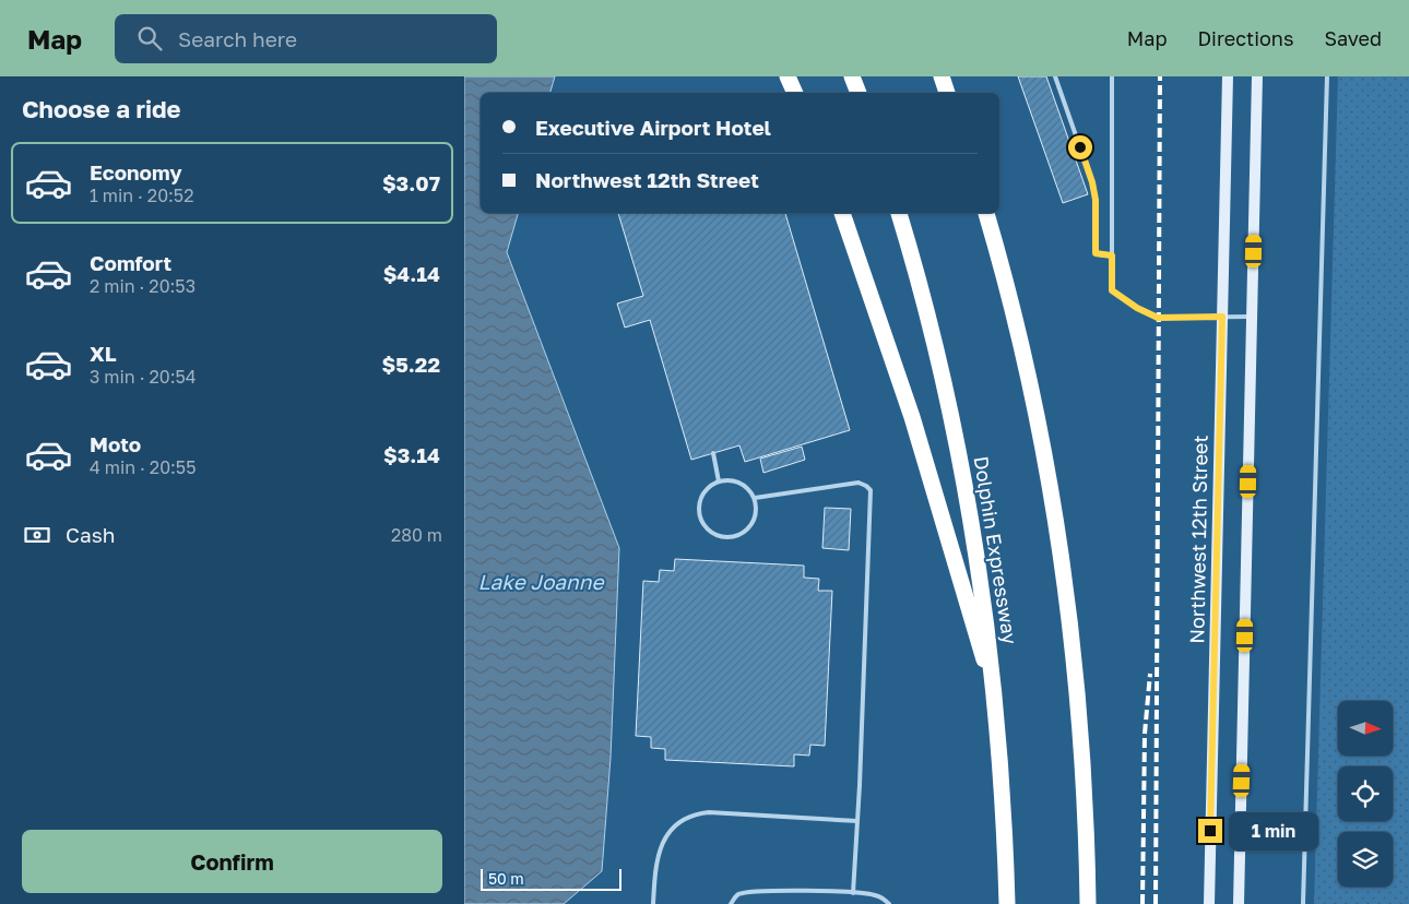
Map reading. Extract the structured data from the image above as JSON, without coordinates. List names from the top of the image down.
{
  "streets": {
    "highway": ["Dolphin Expressway"],
    "main road": ["Northwest 12th Street"]
  },
  "water": ["Lake Joanne"],
  "scale_bar": "50 m",
  "north": "right",
  "page": {
    "header": "Map",
    "search": "Search here",
    "nav": ["Map", "Directions", "Saved"],
    "heading": "Choose a ride",
    "banner": ["Executive Airport Hotel", "Northwest 12th Street"],
    "list": [
      {
        "name": "Economy",
        "note": "1 min · 20:52",
        "value": "$3.07"
      },
      {
        "name": "Comfort",
        "note": "2 min · 20:53",
        "value": "$4.14"
      },
      {
        "name": "XL",
        "note": "3 min · 20:54",
        "value": "$5.22"
      },
      {
        "name": "Moto",
        "note": "4 min · 20:55",
        "value": "$3.14"
      }
    ],
    "pay": ["Cash", "280 m"],
    "bubble": "1 min",
    "buttons": "Confirm",
    "scale": "50 m"
  }
}
